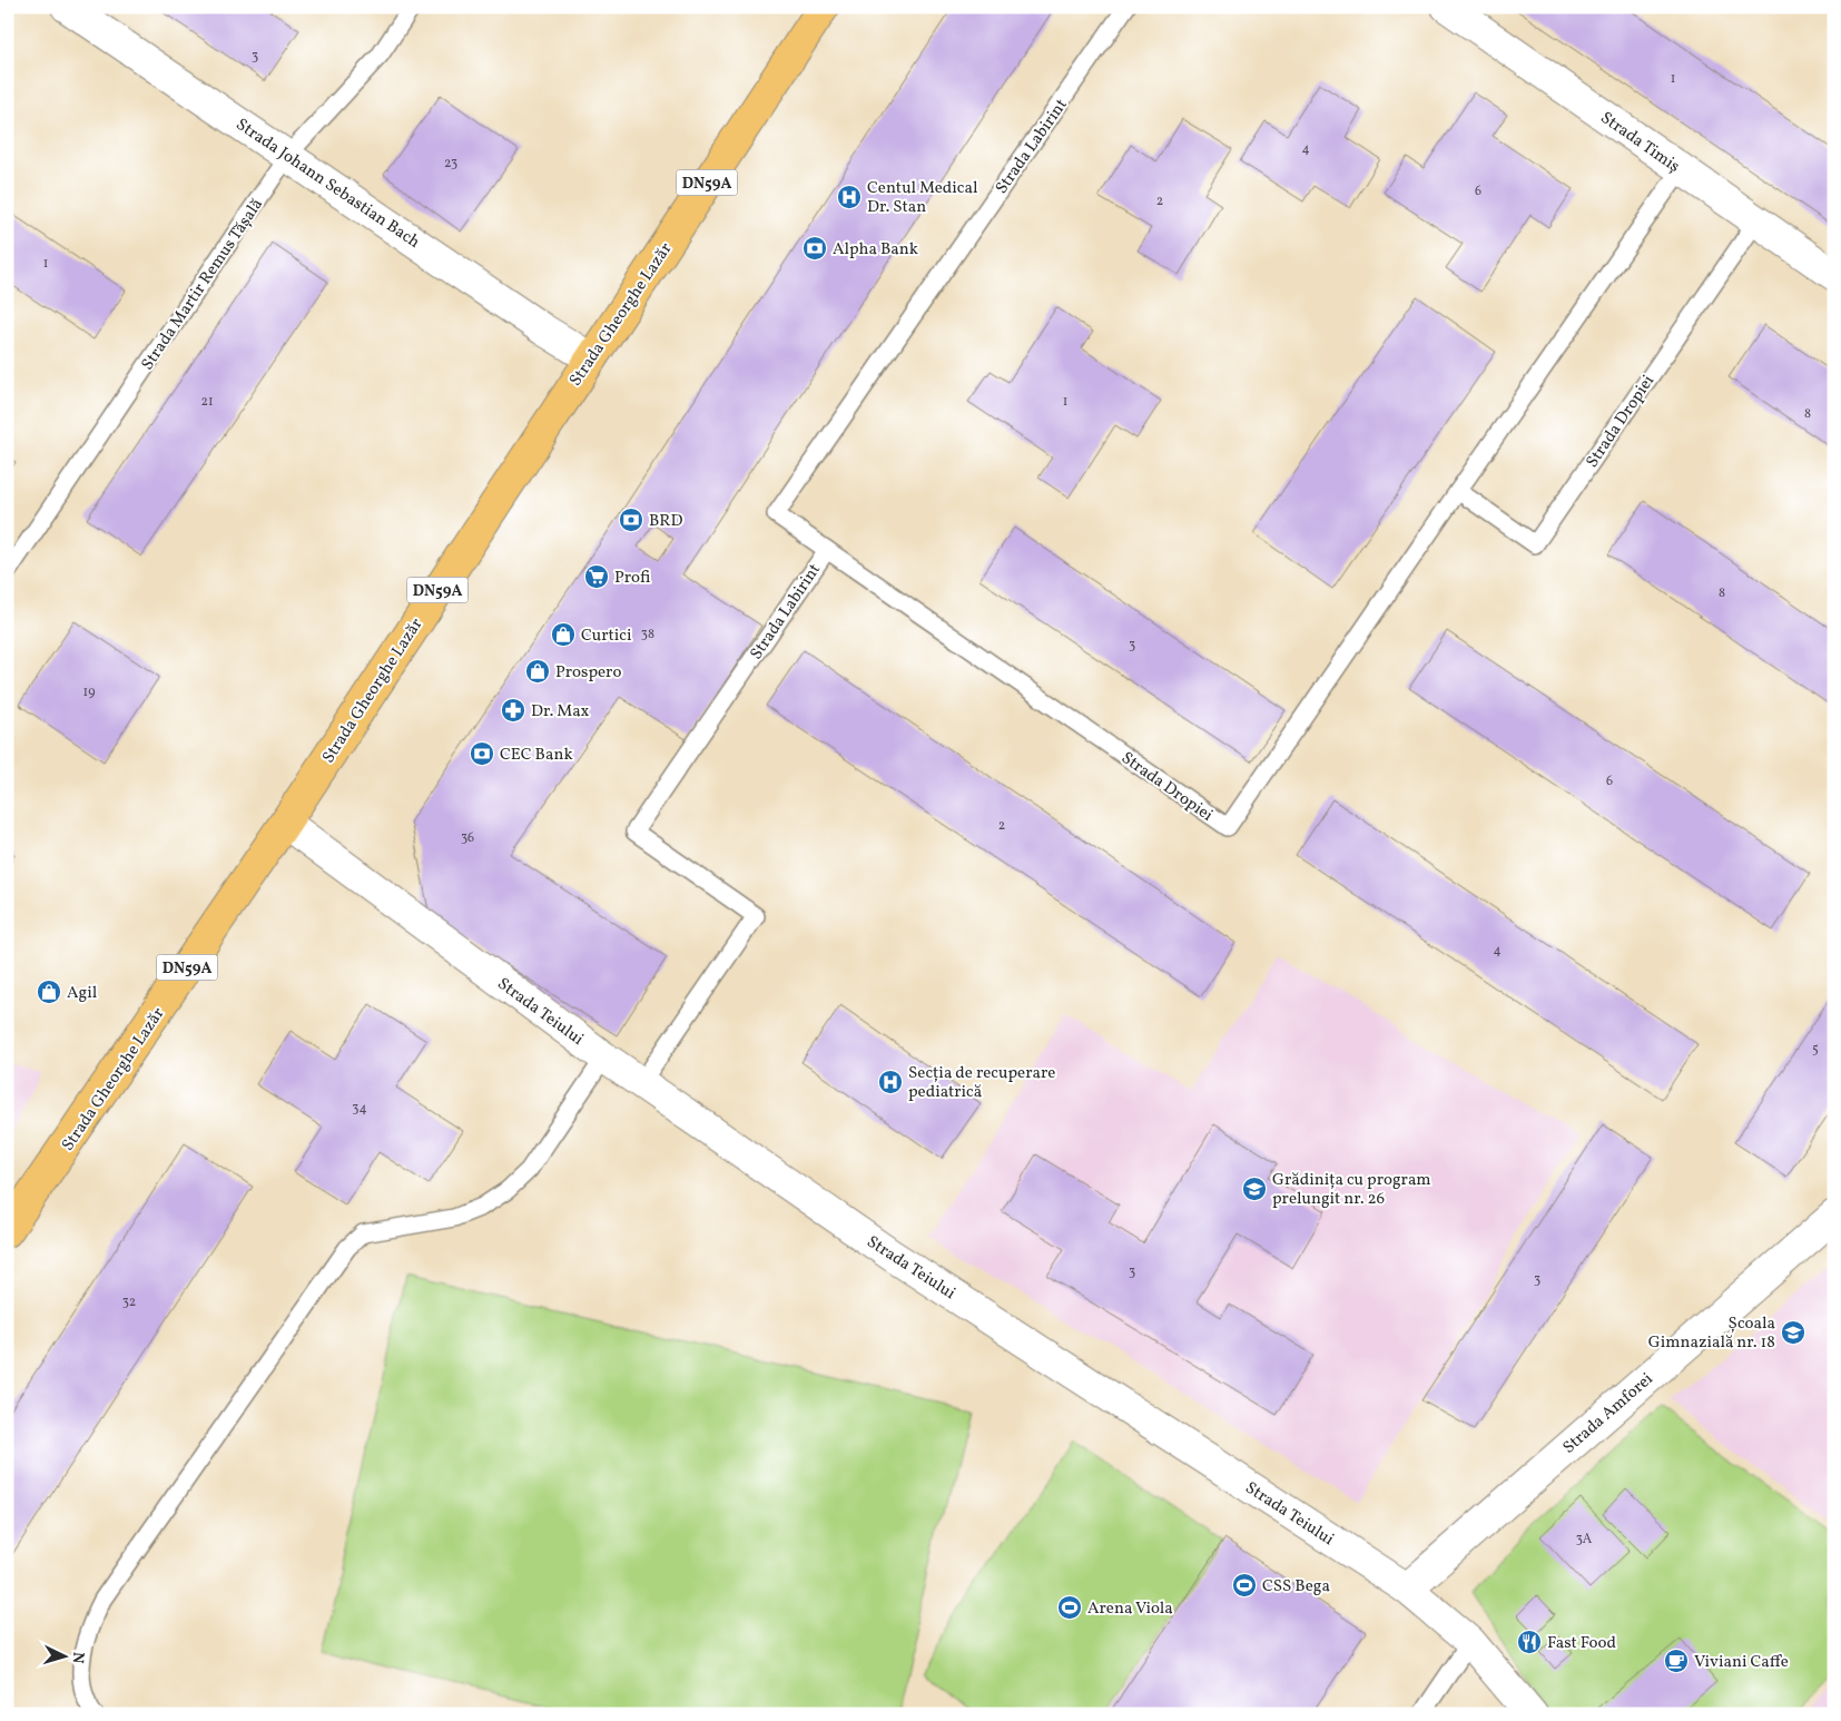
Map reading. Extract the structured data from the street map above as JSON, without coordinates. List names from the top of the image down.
{
  "streets": {
    "main road": ["DN59A", "Strada Gheorghe Lazăr"],
    "street": [
      "Strada Timiș",
      "Strada Johann Sebastian Bach",
      "Strada Teiului",
      "Strada Amforei"
    ],
    "lane": ["Strada Labirint", "Strada Martir Remus Tășală", "Strada Dropiei"]
  },
  "crossings": [
    ["Strada Timiș", "Strada Dropiei"],
    ["Strada Labirint", "Strada Dropiei"],
    ["Strada Labirint", "Strada Teiului"],
    ["Strada Johann Sebastian Bach", "Strada Martir Remus Tășală"],
    ["Strada Johann Sebastian Bach", "Strada Gheorghe Lazăr"],
    ["Strada Gheorghe Lazăr", "Strada Teiului"],
    ["Strada Teiului", "Strada Amforei"]
  ],
  "places": {
    "hospital": ["Centul Medical Dr. Stan", "Secția de recuperare pediatrică"],
    "bank": ["Alpha Bank", "BRD", "CEC Bank"],
    "supermarket": ["Profi"],
    "shop": ["Curtici", "Prospero", "Agil"],
    "pharmacy": ["Dr. Max"],
    "school or university": ["Grădinița cu program prelungit nr. 26", "Școala Gimnazială nr. 18"],
    "sports": ["CSS Bega", "Arena Viola"],
    "restaurant": ["Fast Food"],
    "cafe": ["Viviani Caffe"]
  },
  "house_numbers": [
    "3",
    "1",
    "4",
    "23",
    "6",
    "2",
    "1",
    "21",
    "1",
    "8",
    "8",
    "38",
    "3",
    "19",
    "6",
    "2",
    "36",
    "4",
    "5",
    "34",
    "3",
    "3",
    "32",
    "3A"
  ],
  "north": "right"
}
